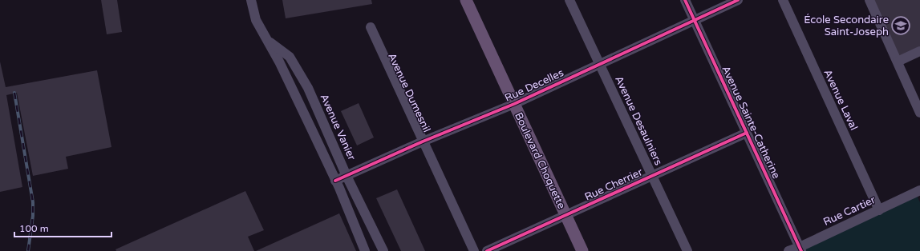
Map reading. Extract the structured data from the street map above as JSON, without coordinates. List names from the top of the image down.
{
  "streets": {
    "main road": ["Boulevard Choquette"],
    "street": [
      "Rue Decelles",
      "Avenue Dumesnil",
      "Avenue Laval",
      "Avenue Desaulniers",
      "Avenue Sainte-Catherine",
      "Avenue Vanier",
      "Rue Cherrier",
      "Rue Cartier"
    ]
  },
  "crossings": [
    ["Rue Decelles", "Avenue Dumesnil"],
    ["Rue Decelles", "Avenue Desaulniers"],
    ["Rue Decelles", "Avenue Sainte-Catherine"],
    ["Rue Decelles", "Avenue Vanier"],
    ["Rue Decelles", "Boulevard Choquette"],
    ["Avenue Laval", "Rue Cartier"],
    ["Avenue Desaulniers", "Rue Cherrier"],
    ["Avenue Sainte-Catherine", "Rue Cherrier"],
    ["Avenue Sainte-Catherine", "Rue Cartier"],
    ["Boulevard Choquette", "Rue Cherrier"]
  ],
  "places": {
    "school or university": ["École Secondaire Saint-Joseph"]
  },
  "scale_bar": "100 m"
}
